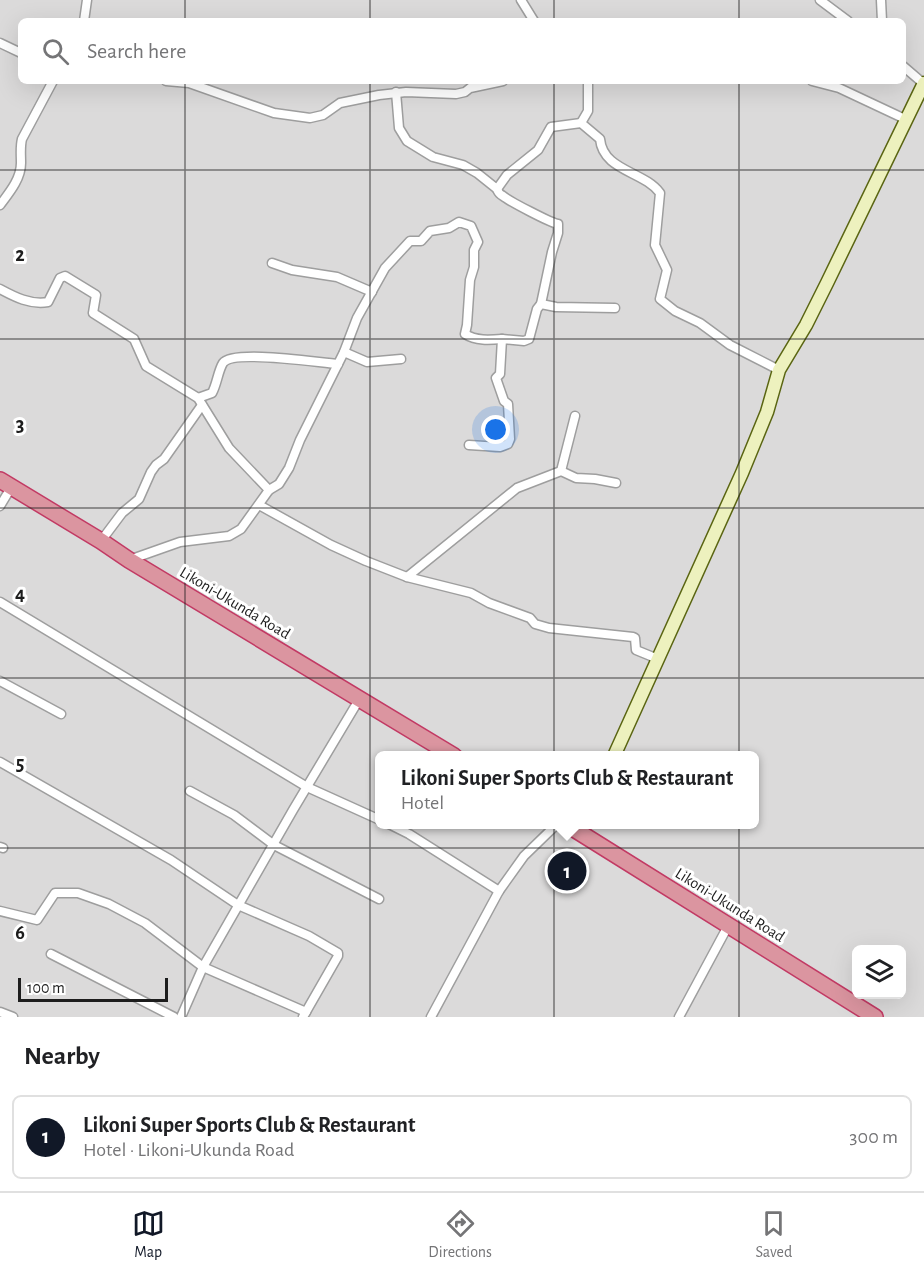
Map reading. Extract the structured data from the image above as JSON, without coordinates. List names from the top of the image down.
{
  "streets": {
    "highway": ["Likoni-Ukunda Road"]
  },
  "scale_bar": "100 m",
  "page": {
    "search": "Search here",
    "popup": ["Likoni Super Sports Club & Restaurant", "Hotel"],
    "pins": "1",
    "scale": "100 m",
    "heading": "Nearby",
    "list": [
      {
        "mark": "1",
        "name": "Likoni Super Sports Club & Restaurant",
        "note": "Hotel · Likoni-Ukunda Road",
        "value": "300 m"
      }
    ],
    "nav": ["Map", "Directions", "Saved"]
  },
  "grid": {
    "rows": [
      "2",
      "3",
      "4",
      "5",
      "6"
    ]
  }
}
